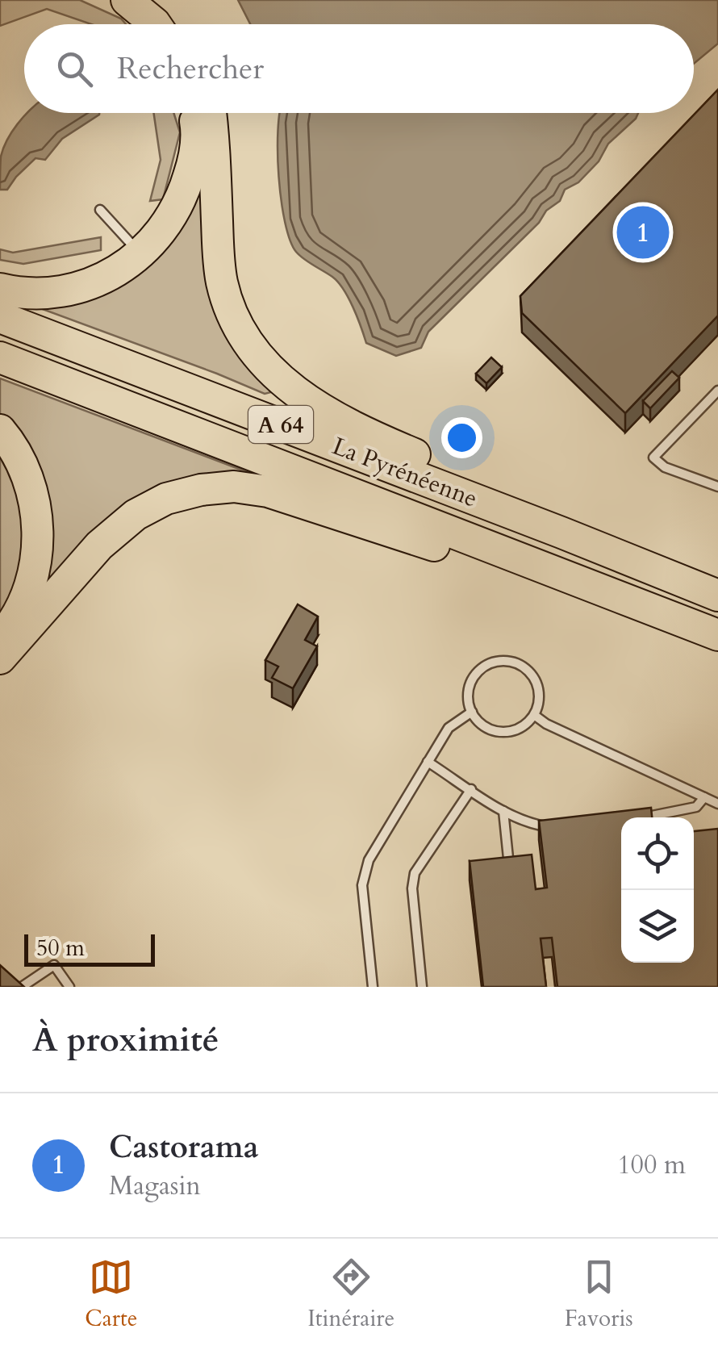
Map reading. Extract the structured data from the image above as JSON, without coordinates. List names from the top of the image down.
{
  "streets": {
    "highway": ["A 64", "La Pyrénéenne"]
  },
  "scale_bar": "50 m",
  "page": {
    "search": "Rechercher",
    "pins": "1",
    "scale": "50 m",
    "heading": "À proximité",
    "list": [
      {
        "mark": "1",
        "name": "Castorama",
        "note": "Magasin",
        "value": "100 m"
      }
    ],
    "nav": ["Carte", "Itinéraire", "Favoris"]
  }
}
